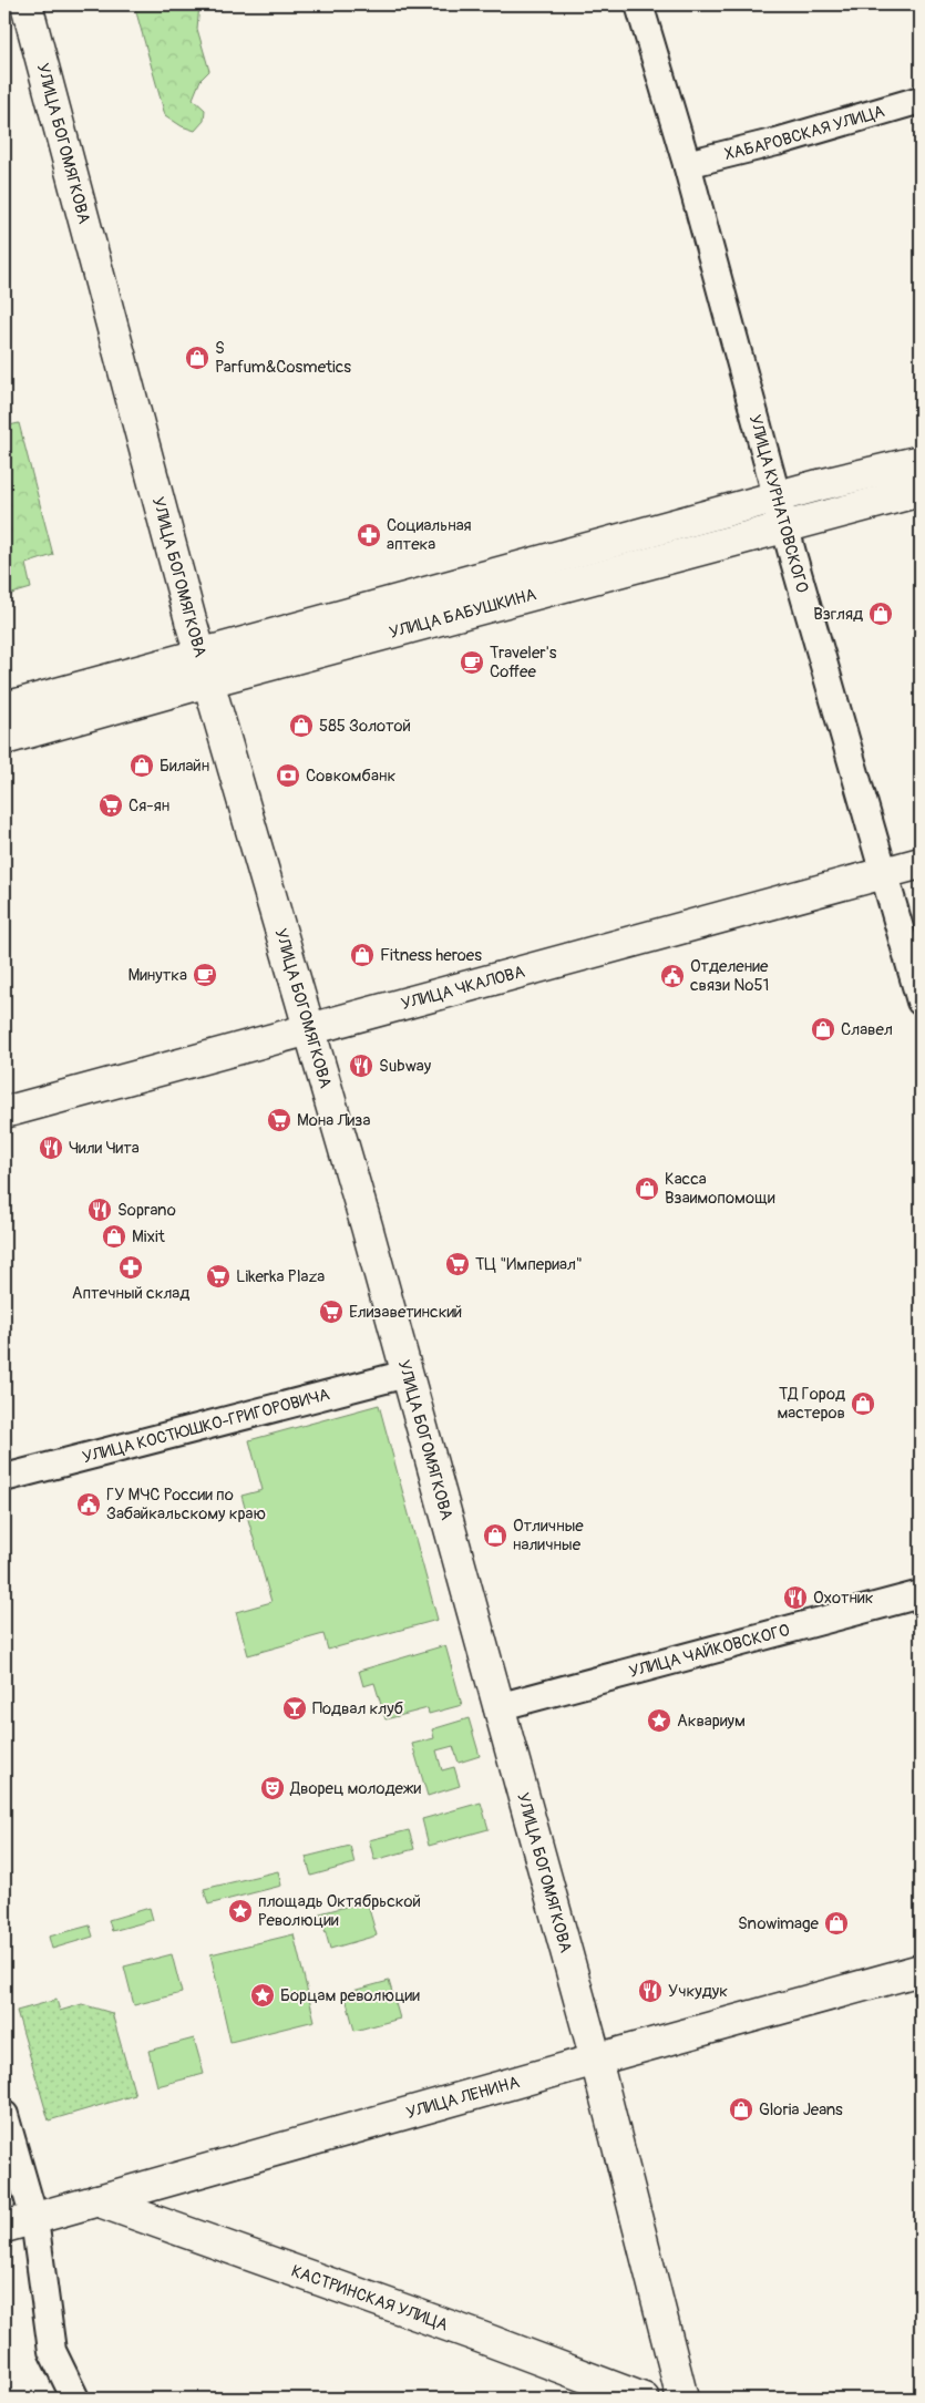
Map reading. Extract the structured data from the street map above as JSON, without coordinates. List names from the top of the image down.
{
  "streets": {
    "main road": [
      "УЛИЦА БОГОМЯГКОВА",
      "УЛИЦА БАБУШКИНА",
      "УЛИЦА ЧКАЛОВА",
      "УЛИЦА ЛЕНИНА",
      "КАСТРИНСКАЯ УЛИЦА"
    ],
    "street": [
      "ХАБАРОВСКАЯ УЛИЦА",
      "УЛИЦА КУРНАТОВСКОГО",
      "УЛИЦА КОСТЮШКО-ГРИГОРОВИЧА",
      "УЛИЦА ЧАЙКОВСКОГО"
    ]
  },
  "crossings": [
    ["ХАБАРОВСКАЯ УЛИЦА", "УЛИЦА КУРНАТОВСКОГО"],
    ["УЛИЦА БОГОМЯГКОВА", "УЛИЦА БАБУШКИНА"],
    ["УЛИЦА БОГОМЯГКОВА", "УЛИЦА ЧКАЛОВА"],
    ["УЛИЦА БОГОМЯГКОВА", "УЛИЦА КОСТЮШКО-ГРИГОРОВИЧА"],
    ["УЛИЦА БОГОМЯГКОВА", "УЛИЦА ЧАЙКОВСКОГО"],
    ["УЛИЦА БОГОМЯГКОВА", "УЛИЦА ЛЕНИНА"],
    ["УЛИЦА КУРНАТОВСКОГО", "УЛИЦА БАБУШКИНА"],
    ["УЛИЦА КУРНАТОВСКОГО", "УЛИЦА ЧКАЛОВА"],
    ["УЛИЦА ЛЕНИНА", "КАСТРИНСКАЯ УЛИЦА"]
  ],
  "places": {
    "shop": [
      "S Parfum&Cosmetics",
      "Взгляд",
      "585 Золотой",
      "Билайн",
      "Fitness heroes",
      "Славел",
      "Касса Взаимопомощи",
      "Mixit",
      "ТД Город мастеров",
      "Отличные наличные",
      "Snowimage",
      "Gloria Jeans"
    ],
    "pharmacy": ["Социальная аптека", "Аптечный склад"],
    "cafe": ["Traveler's Coffee", "Минутка"],
    "bank": ["Совкомбанк"],
    "supermarket": [
      "Ся-ян",
      "Мона Лиза",
      "ТЦ \"Империал\"",
      "Likerka Plaza",
      "Елизаветинский"
    ],
    "public building": ["Отделение связи №51", "ГУ МЧС России по Забайкальскому краю"],
    "restaurant": [
      "Subway",
      "Чили Чита",
      "Soprano",
      "Охотник",
      "Учкудук"
    ],
    "bar": ["Подвал клуб"],
    "place": ["Аквариум", "площадь Октябрьской Революции", "Борцам революции"],
    "theatre": ["Дворец молодежи"]
  }
}
